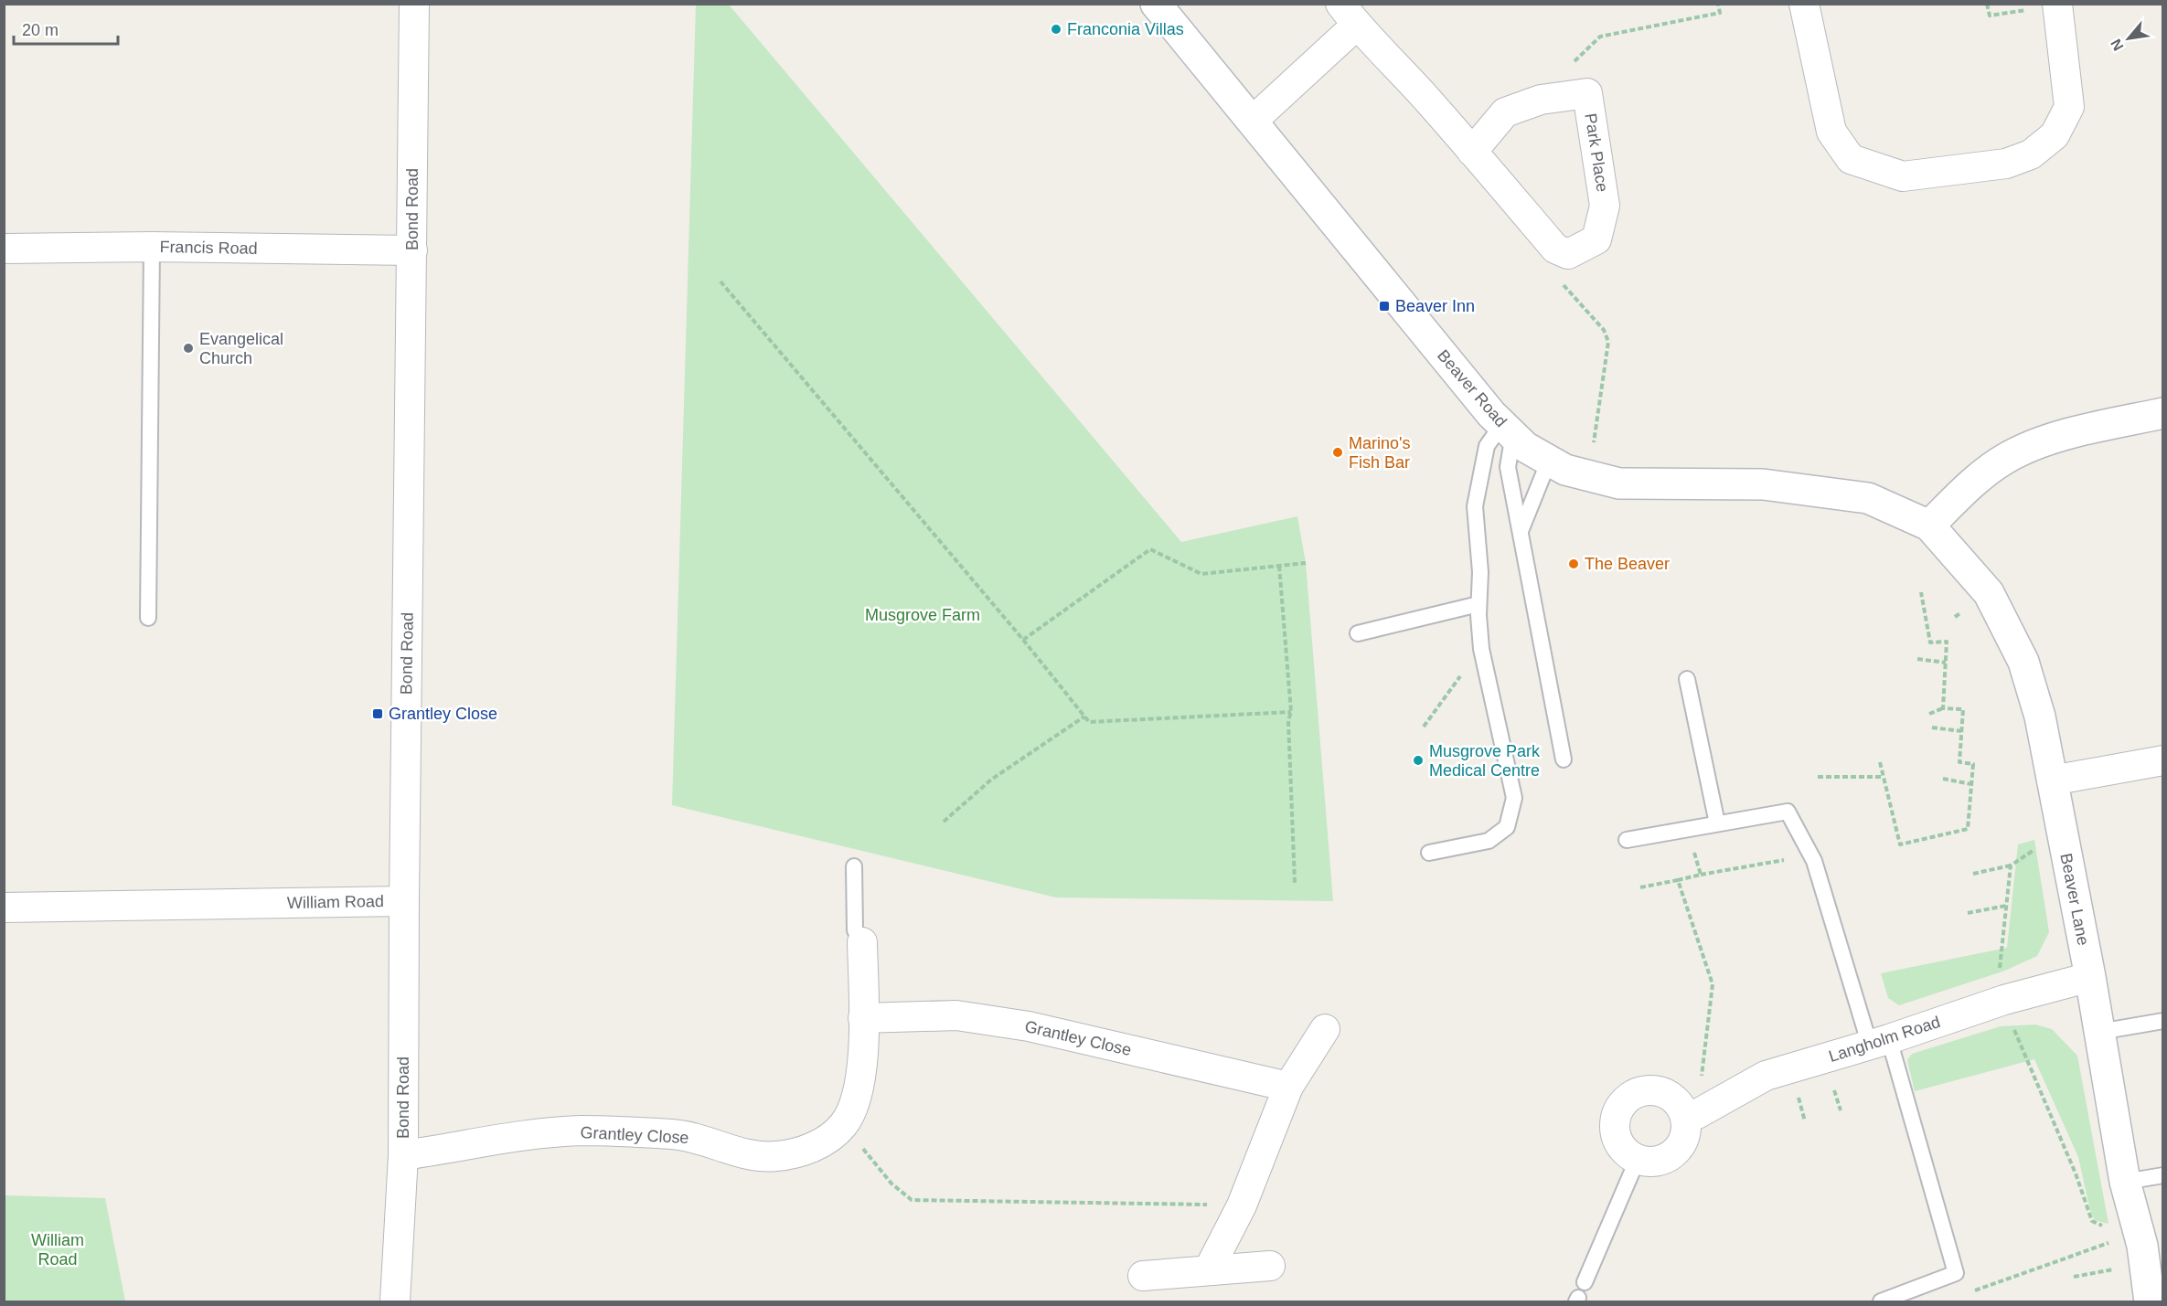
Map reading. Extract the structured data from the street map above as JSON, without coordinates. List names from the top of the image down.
{
  "streets": {
    "main road": ["Beaver Road", "Beaver Lane"],
    "street": [
      "Park Place",
      "Bond Road",
      "Francis Road",
      "William Road",
      "Grantley Close",
      "Langholm Road"
    ]
  },
  "crossings": [
    ["Bond Road", "Francis Road"],
    ["Bond Road", "William Road"],
    ["Bond Road", "Grantley Close"],
    ["Beaver Road", "Beaver Lane"],
    ["Beaver Lane", "Langholm Road"]
  ],
  "parks": ["Musgrove Farm", "William Road"],
  "places": {
    "other": [
      "Franconia Villas",
      "Evangelical Church",
      "Marino's Fish Bar",
      "The Beaver",
      "Musgrove Park Medical Centre"
    ],
    "transit": ["Beaver Inn", "Grantley Close"]
  },
  "scale_bar": "20 m",
  "north": "bottom left"
}
